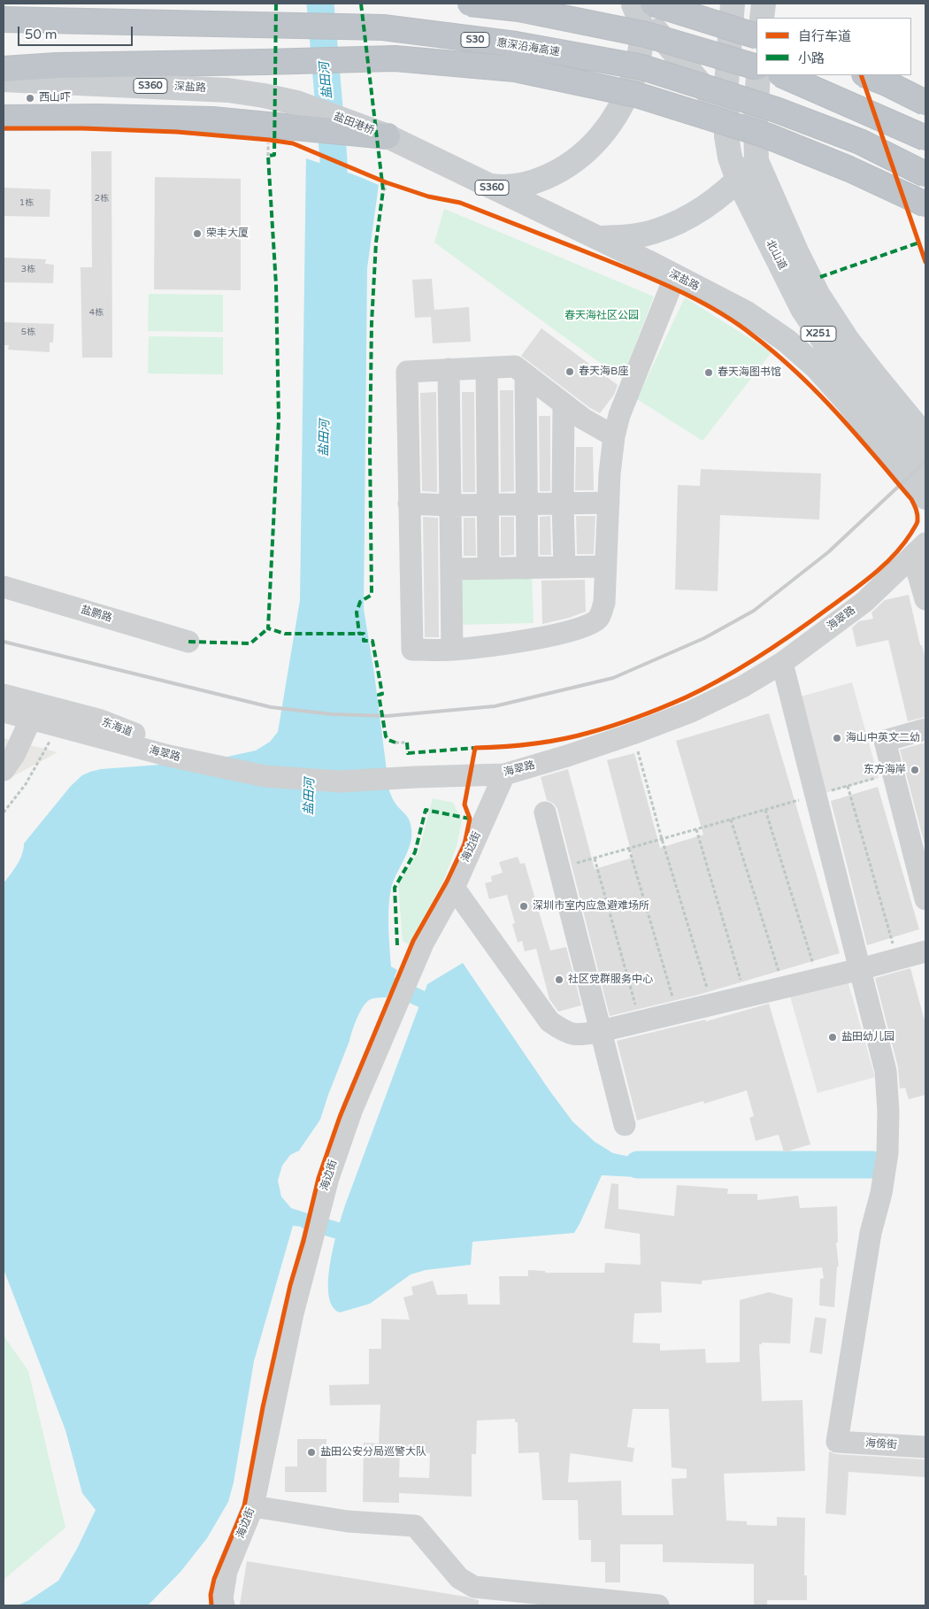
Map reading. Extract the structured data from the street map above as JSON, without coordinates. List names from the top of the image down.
{
  "streets": {
    "highway": ["S30", "惠深沿海高速"],
    "main road": [
      "S360",
      "深盐路",
      "盐田港桥",
      "北山道",
      "X251"
    ],
    "street": [
      "盐鹏路",
      "海翠路",
      "海边街",
      "海傍街"
    ]
  },
  "crossings": [
    ["深盐路", "盐田港桥"],
    ["海翠路", "海边街"]
  ],
  "water": ["盐田河"],
  "parks": ["春天海社区公园"],
  "places": [
    "西山吓",
    "荣丰大厦",
    "春天海B座",
    "春天海图书馆",
    "海山中英文二幼",
    "东方海岸",
    "深圳市室内应急避难场所",
    "社区党群服务中心",
    "盐田幼儿园",
    "盐田公安分局巡警大队"
  ],
  "house_numbers": [
    "2栋",
    "1栋",
    "3栋",
    "4栋",
    "5栋"
  ],
  "legend": ["自行车道", "小路"],
  "scale_bar": "50 m"
}
